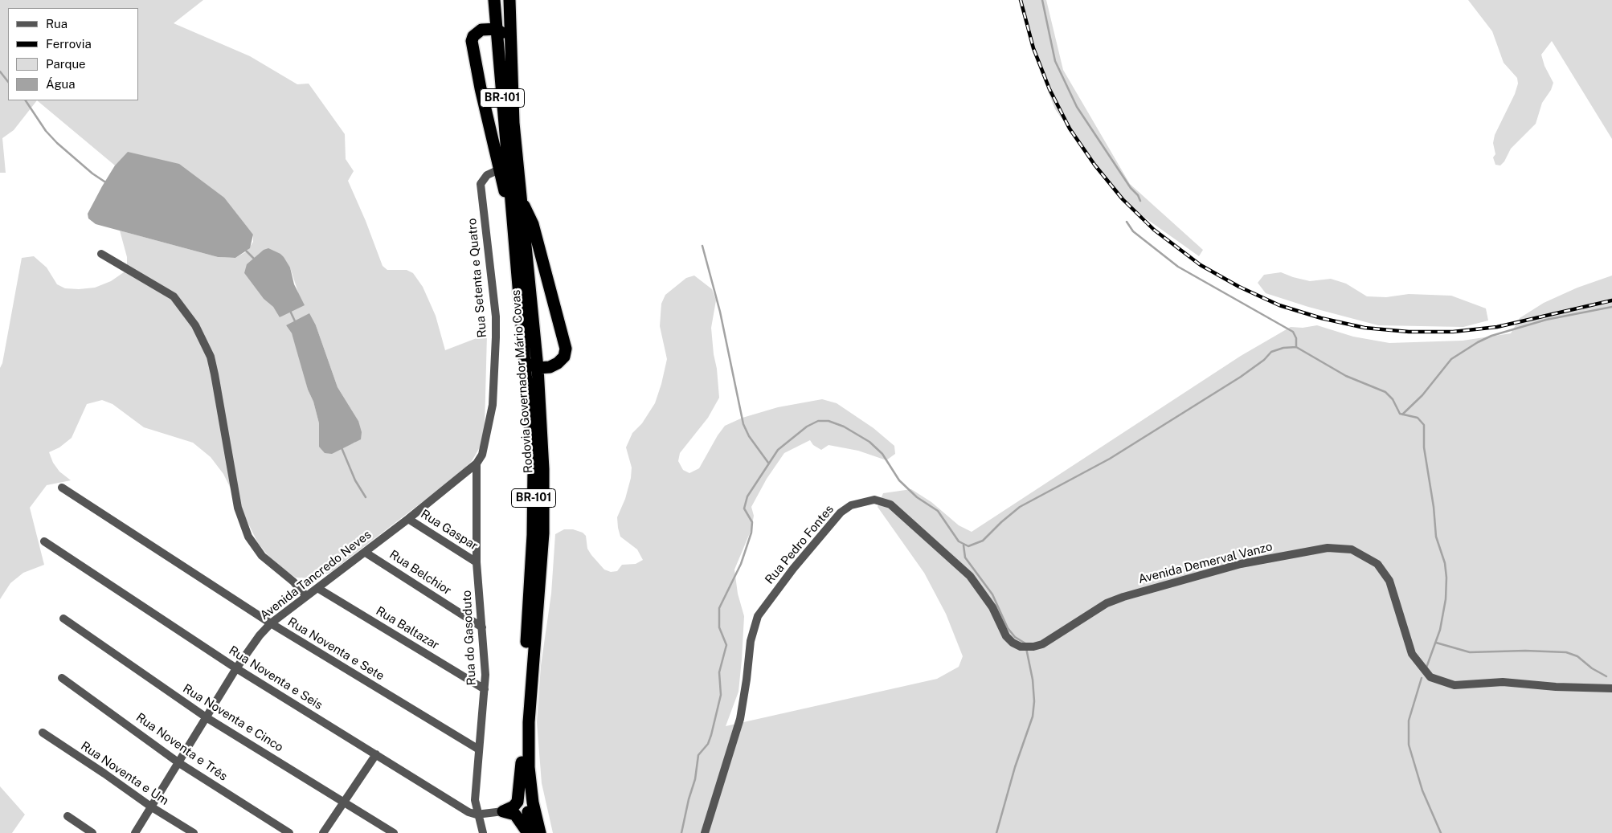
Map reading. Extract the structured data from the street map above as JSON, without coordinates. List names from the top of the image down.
{
  "streets": {
    "highway": ["BR-101", "Rodovia Governador Mário Covas"],
    "street": [
      "Rua Setenta e Quatro",
      "Rua Gaspar",
      "Rua Pedro Fontes",
      "Avenida Demerval Vanzo",
      "Rua Belchior",
      "Avenida Tancredo Neves",
      "Rua Baltazar",
      "Rua do Gasoduto",
      "Rua Noventa e Sete",
      "Rua Noventa e Seis",
      "Rua Noventa e Cinco",
      "Rua Noventa e Três",
      "Rua Noventa e Um"
    ]
  },
  "crossings": [
    ["Rua Setenta e Quatro", "Avenida Tancredo Neves"],
    ["Rua Setenta e Quatro", "Rua do Gasoduto"],
    ["Rua Gaspar", "Avenida Tancredo Neves"],
    ["Rua Gaspar", "Rua do Gasoduto"],
    ["Rua Pedro Fontes", "Avenida Demerval Vanzo"],
    ["Rua Belchior", "Avenida Tancredo Neves"],
    ["Rua Belchior", "Rua do Gasoduto"],
    ["Avenida Tancredo Neves", "Rua Baltazar"],
    ["Avenida Tancredo Neves", "Rua do Gasoduto"],
    ["Avenida Tancredo Neves", "Rua Noventa e Sete"],
    ["Avenida Tancredo Neves", "Rua Noventa e Seis"],
    ["Avenida Tancredo Neves", "Rua Noventa e Cinco"],
    ["Avenida Tancredo Neves", "Rua Noventa e Três"],
    ["Avenida Tancredo Neves", "Rua Noventa e Um"],
    ["Rua Baltazar", "Rua do Gasoduto"],
    ["Rua do Gasoduto", "Rua Noventa e Sete"],
    ["Rua do Gasoduto", "Rua Noventa e Seis"]
  ],
  "legend": [
    "Rua",
    "Ferrovia",
    "Parque",
    "Água"
  ]
}
